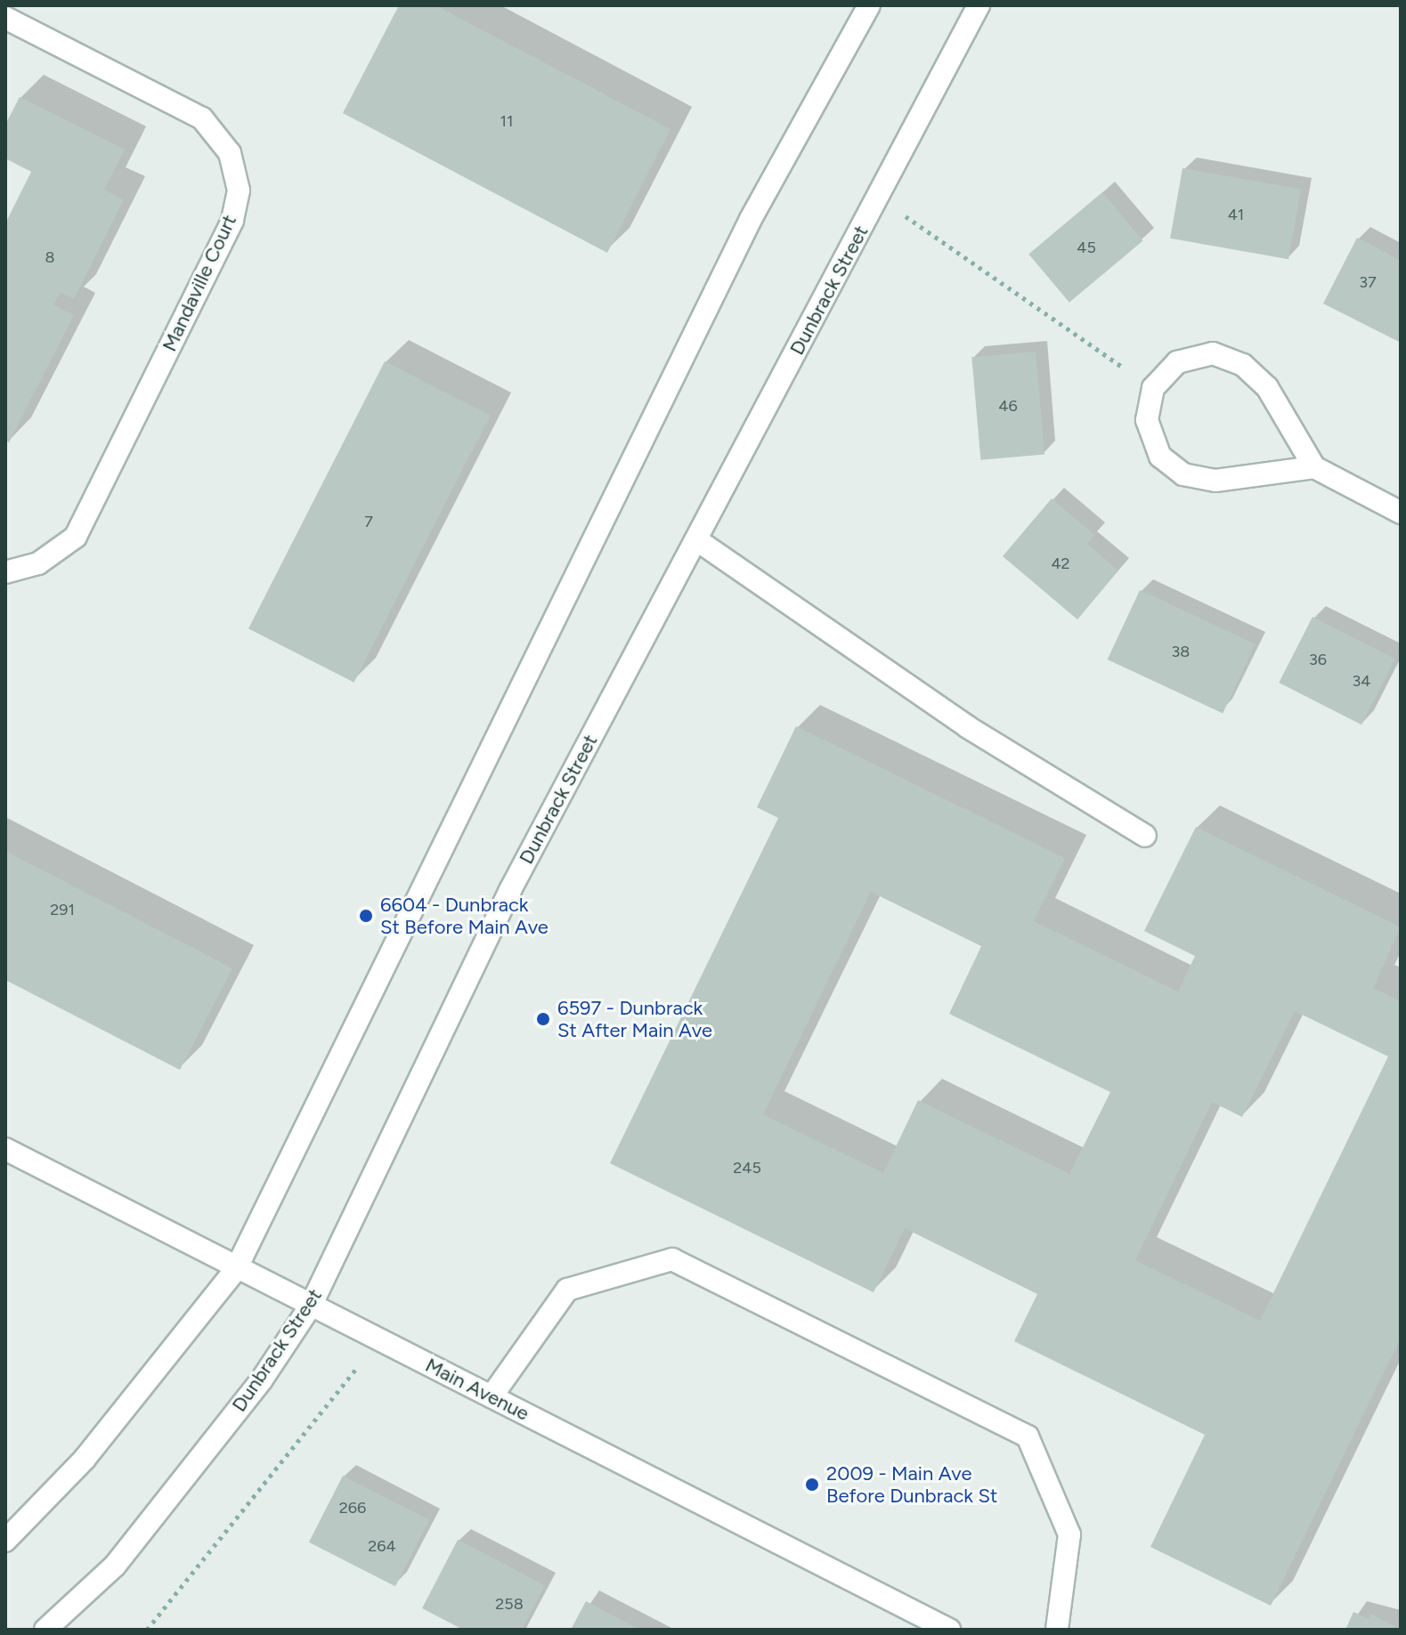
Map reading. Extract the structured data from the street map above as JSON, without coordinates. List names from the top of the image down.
{
  "streets": {
    "main road": ["Mandaville Court", "Dunbrack Street", "Main Avenue"]
  },
  "crossings": [
    ["Dunbrack Street", "Main Avenue"]
  ],
  "places": ["6604 - Dunbrack St Before Main Ave", "6597 - Dunbrack St After Main Ave", "2009 - Main Ave Before Dunbrack St"],
  "house_numbers": [
    "11",
    "41",
    "45",
    "8",
    "37",
    "46",
    "7",
    "42",
    "38",
    "36",
    "34",
    "291",
    "245",
    "266",
    "264",
    "258"
  ]
}
